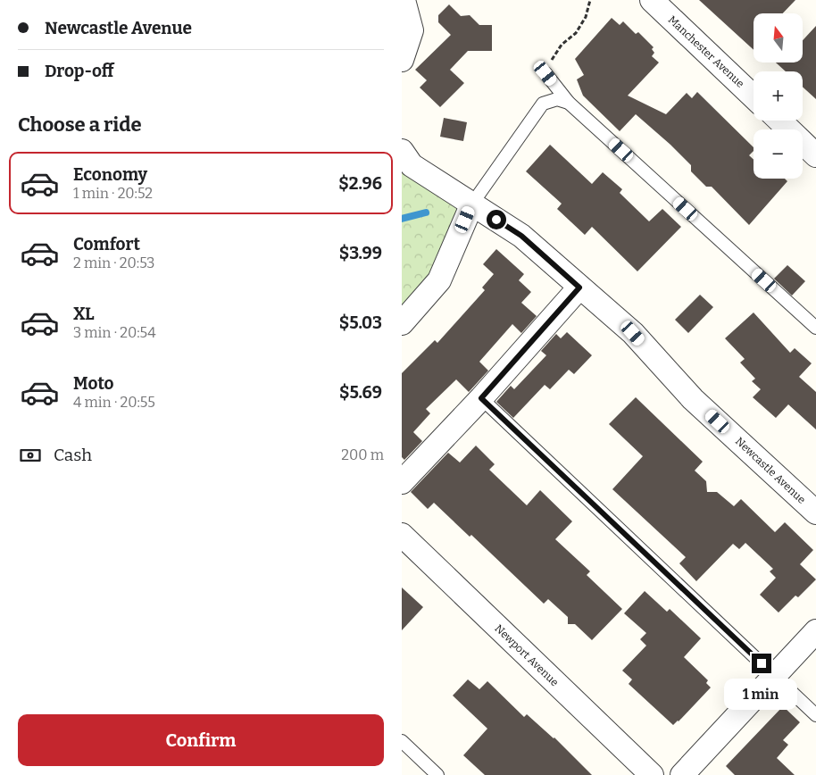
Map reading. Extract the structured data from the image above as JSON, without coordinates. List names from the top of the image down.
{
  "streets": {
    "street": ["Manchester Avenue", "Newcastle Avenue", "Newport Avenue"]
  },
  "north": "top",
  "page": {
    "banner": ["Newcastle Avenue", "Drop-off"],
    "map_buttons": ["+", "−"],
    "heading": "Choose a ride",
    "list": [
      {
        "name": "Economy",
        "note": "1 min · 20:52",
        "value": "$2.96"
      },
      {
        "name": "Comfort",
        "note": "2 min · 20:53",
        "value": "$3.99"
      },
      {
        "name": "XL",
        "note": "3 min · 20:54",
        "value": "$5.03"
      },
      {
        "name": "Moto",
        "note": "4 min · 20:55",
        "value": "$5.69"
      }
    ],
    "pay": ["Cash", "200 m"],
    "bubble": "1 min",
    "buttons": "Confirm"
  }
}
